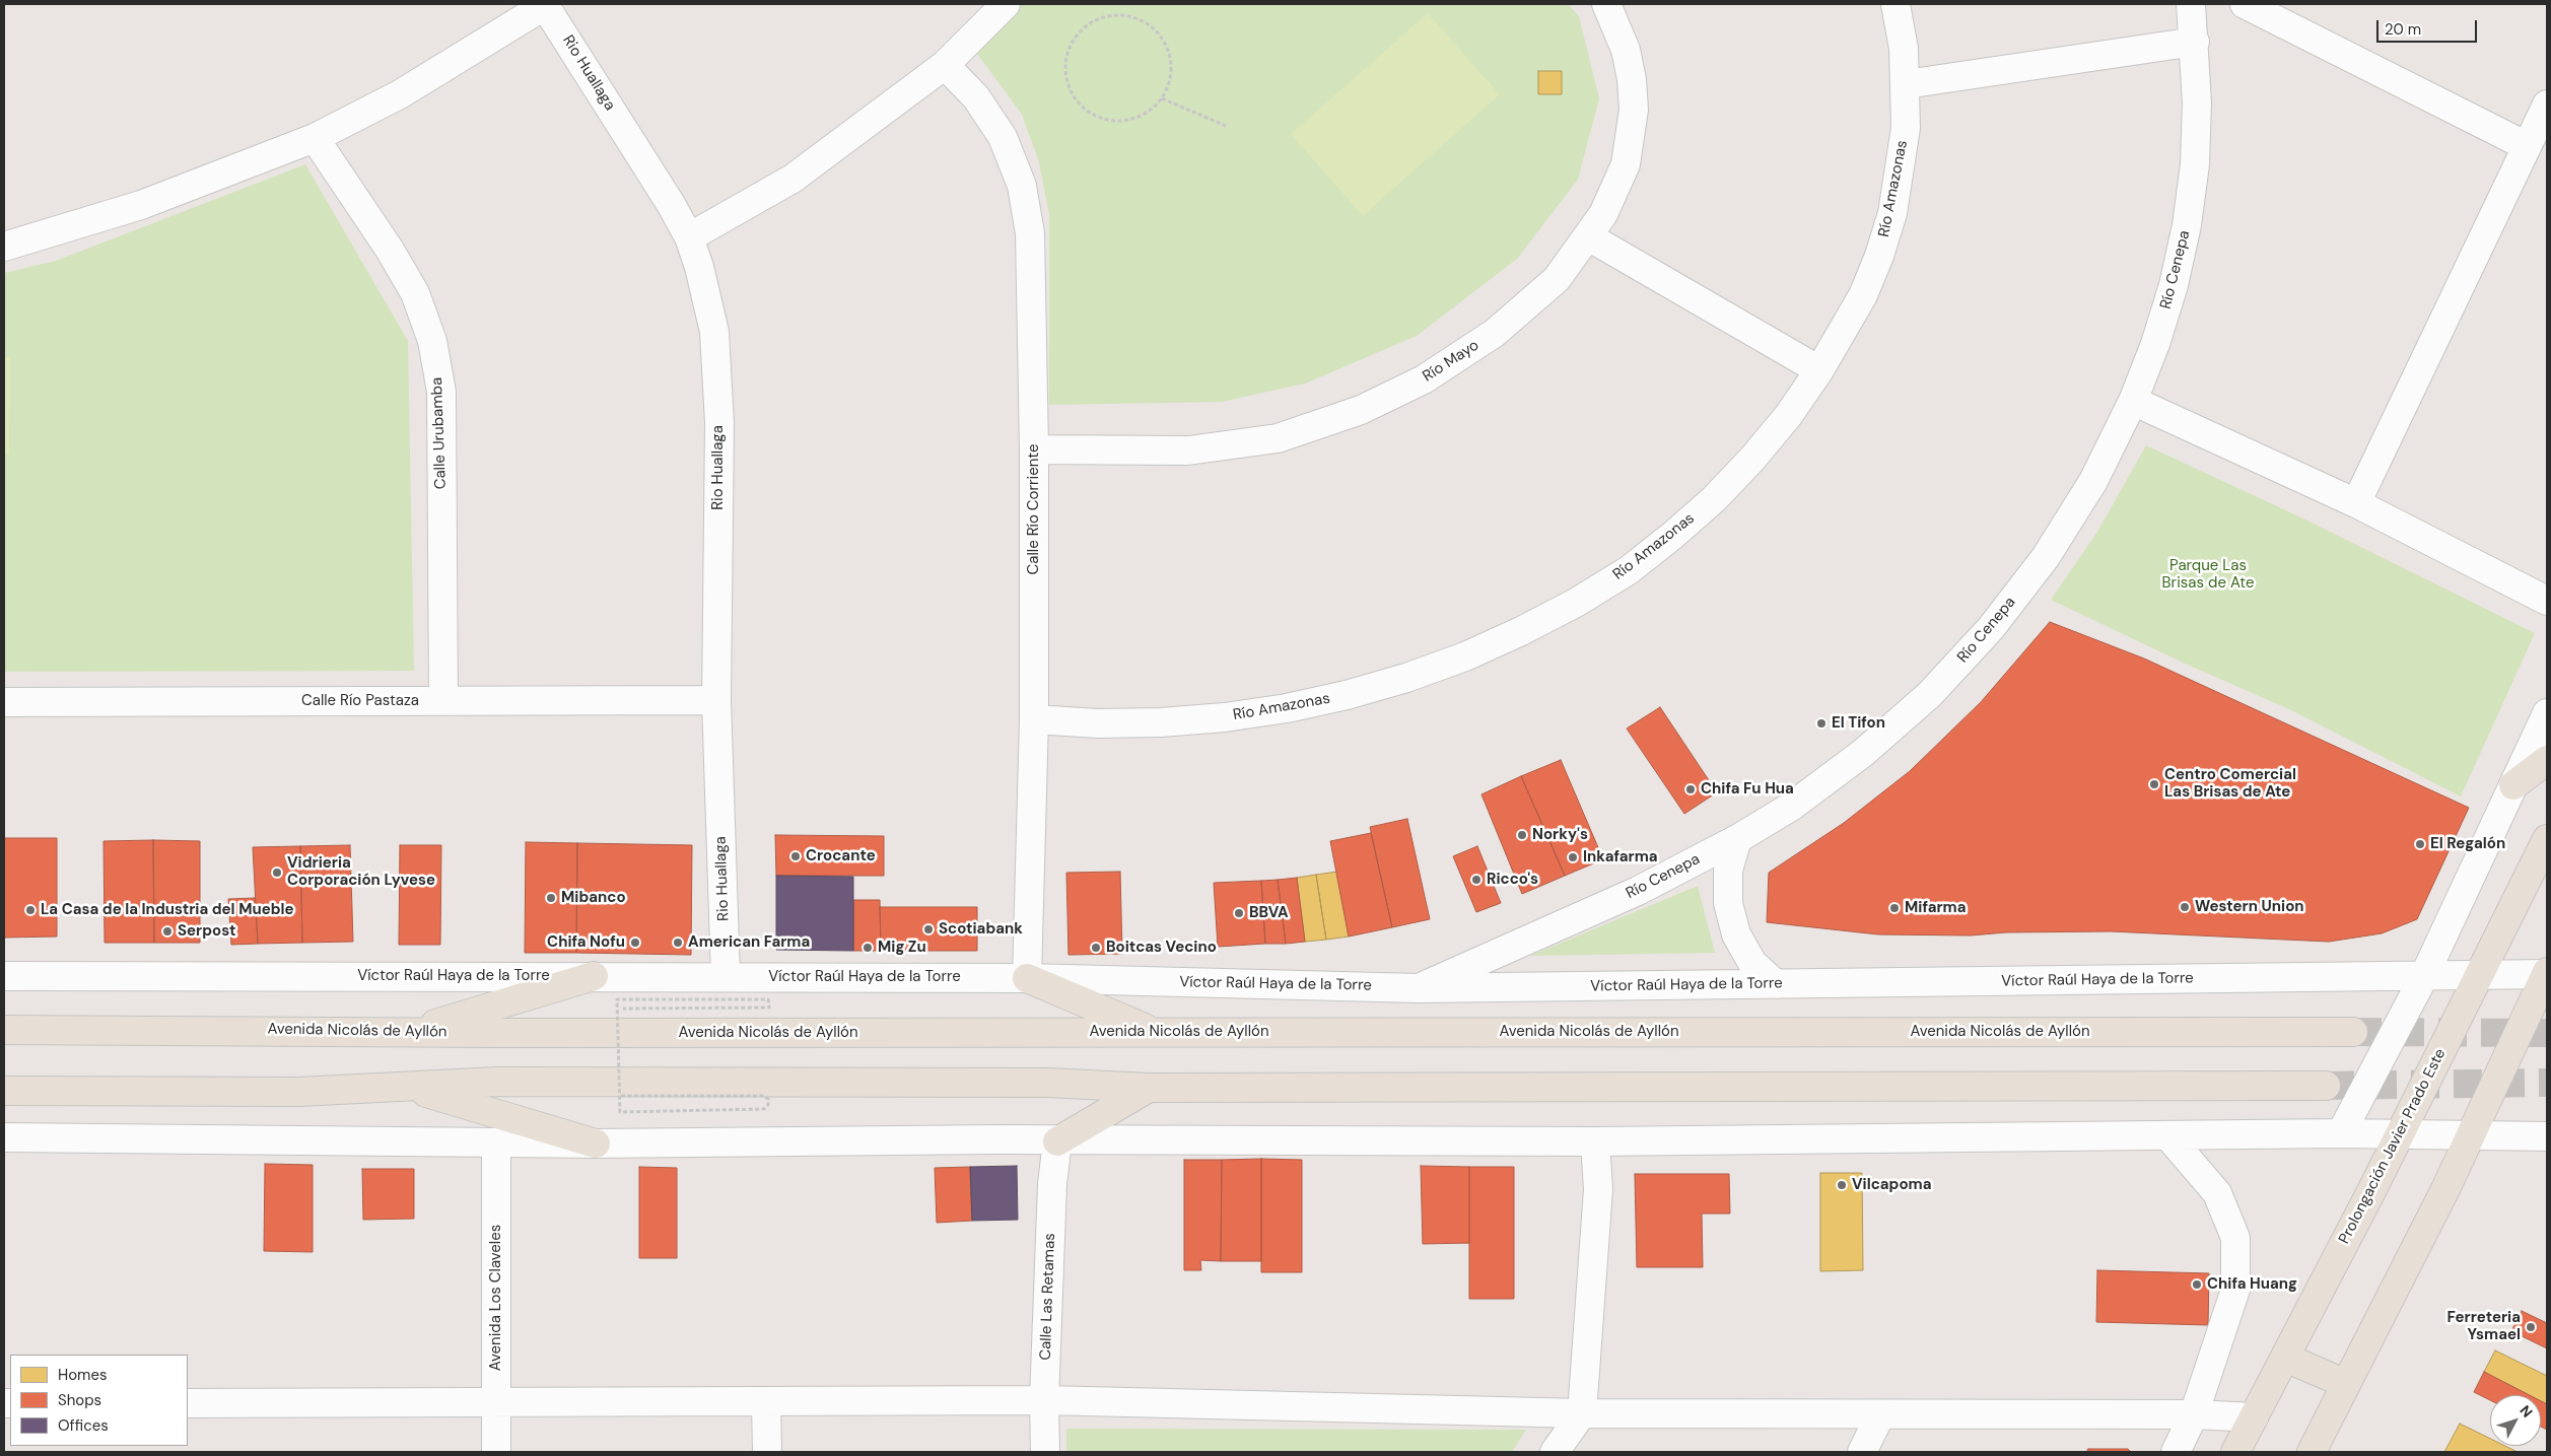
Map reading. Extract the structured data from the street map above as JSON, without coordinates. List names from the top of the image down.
{
  "streets": {
    "main road": ["Avenida Nicolás de Ayllón", "Prolongación Javier Prado Este"],
    "street": [
      "Rio Huallaga",
      "Río Amazonas",
      "Río Cenepa",
      "Río Mayo",
      "Calle Urubamba",
      "Calle Río Corriente",
      "Calle Río Pastaza",
      "Víctor Raúl Haya de la Torre",
      "Calle Las Retamas",
      "Avenida Los Claveles"
    ]
  },
  "crossings": [
    ["Rio Huallaga", "Calle Río Pastaza"],
    ["Rio Huallaga", "Víctor Raúl Haya de la Torre"],
    ["Río Amazonas", "Calle Río Corriente"],
    ["Río Cenepa", "Víctor Raúl Haya de la Torre"],
    ["Río Mayo", "Calle Río Corriente"],
    ["Calle Urubamba", "Calle Río Pastaza"],
    ["Calle Río Corriente", "Víctor Raúl Haya de la Torre"],
    ["Víctor Raúl Haya de la Torre", "Prolongación Javier Prado Este"]
  ],
  "parks": ["Parque Las Brisas de Ate"],
  "places": [
    "El Tifon",
    "Centro Comercial Las Brisas de Ate",
    "Chifa Fu Hua",
    "Norky's",
    "El Regalón",
    "Crocante",
    "Inkafarma",
    "Vidrieria Corporación Lyvese",
    "Ricco's",
    "Mibanco",
    "Western Union",
    "Mifarma",
    "La Casa de la Industria del Mueble",
    "BBVA",
    "Scotiabank",
    "Serpost",
    "Chifa Nofu",
    "American Farma",
    "Mig Zu",
    "Boitcas Vecino",
    "Vilcapoma",
    "Chifa Huang",
    "Ferreteria Ysmael"
  ],
  "legend": ["Homes", "Shops", "Offices"],
  "scale_bar": "20 m",
  "north": "top right"
}
